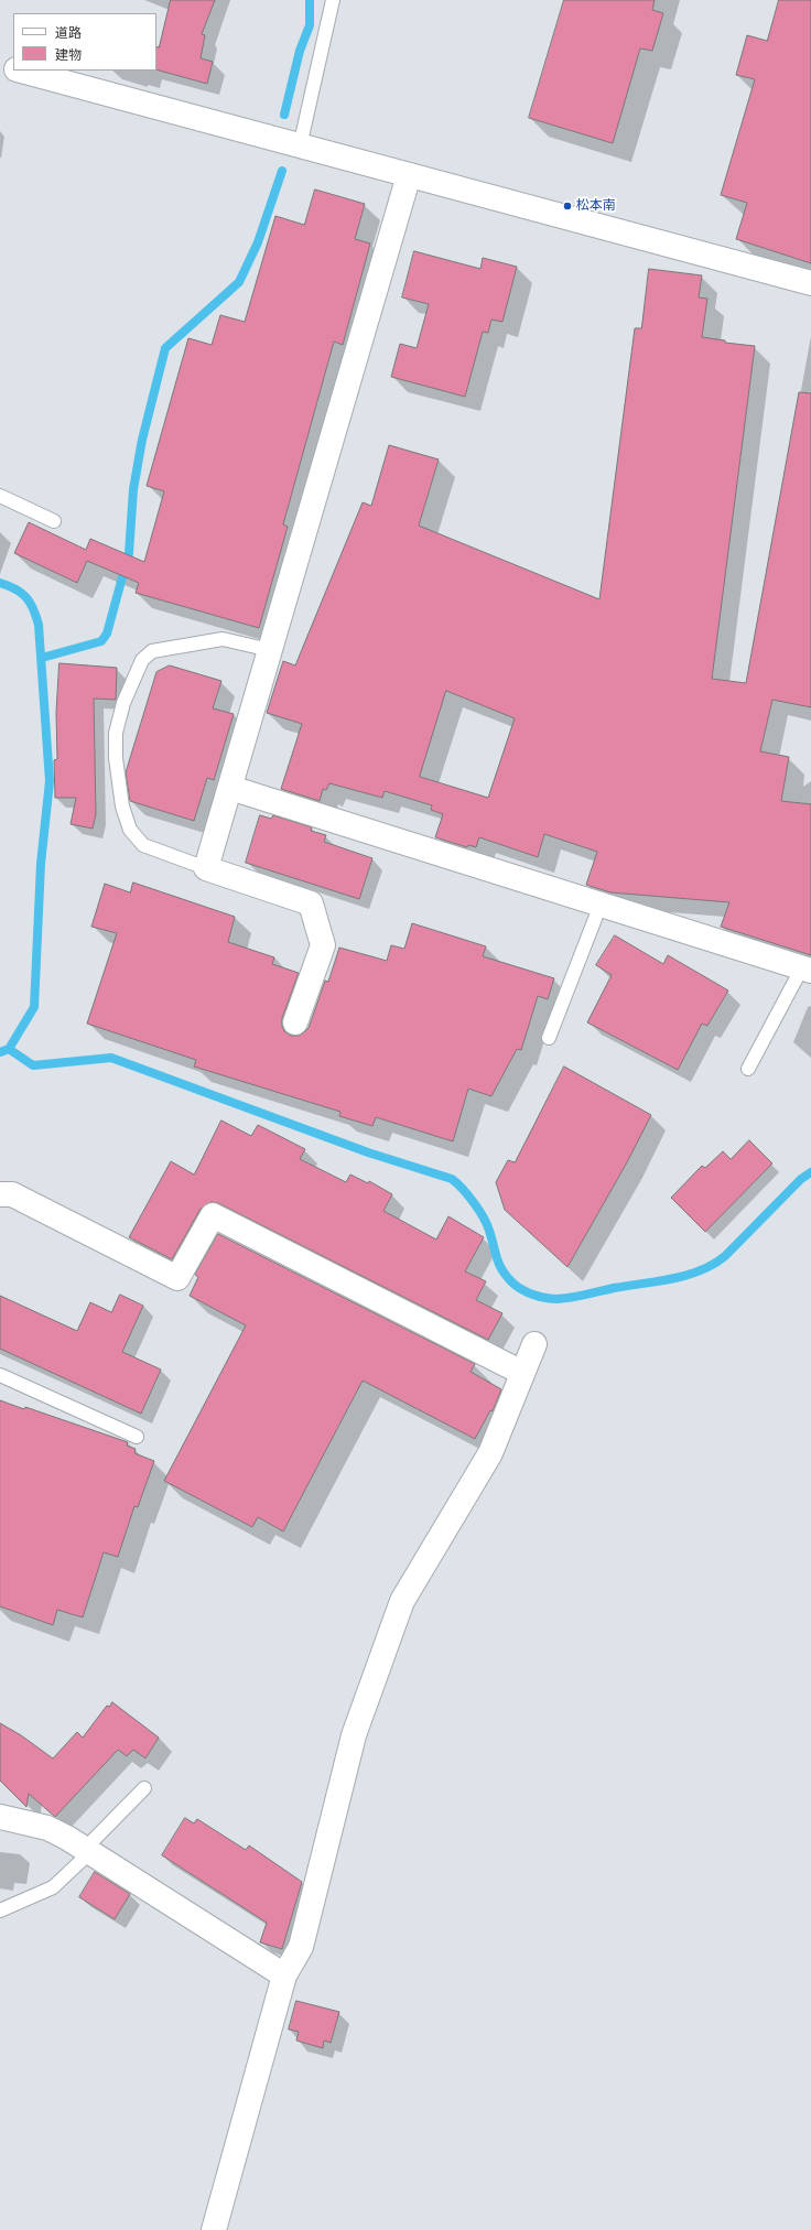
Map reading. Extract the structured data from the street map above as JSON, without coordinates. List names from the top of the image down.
{
  "places": ["松本南"],
  "legend": ["道路", "建物"]
}
